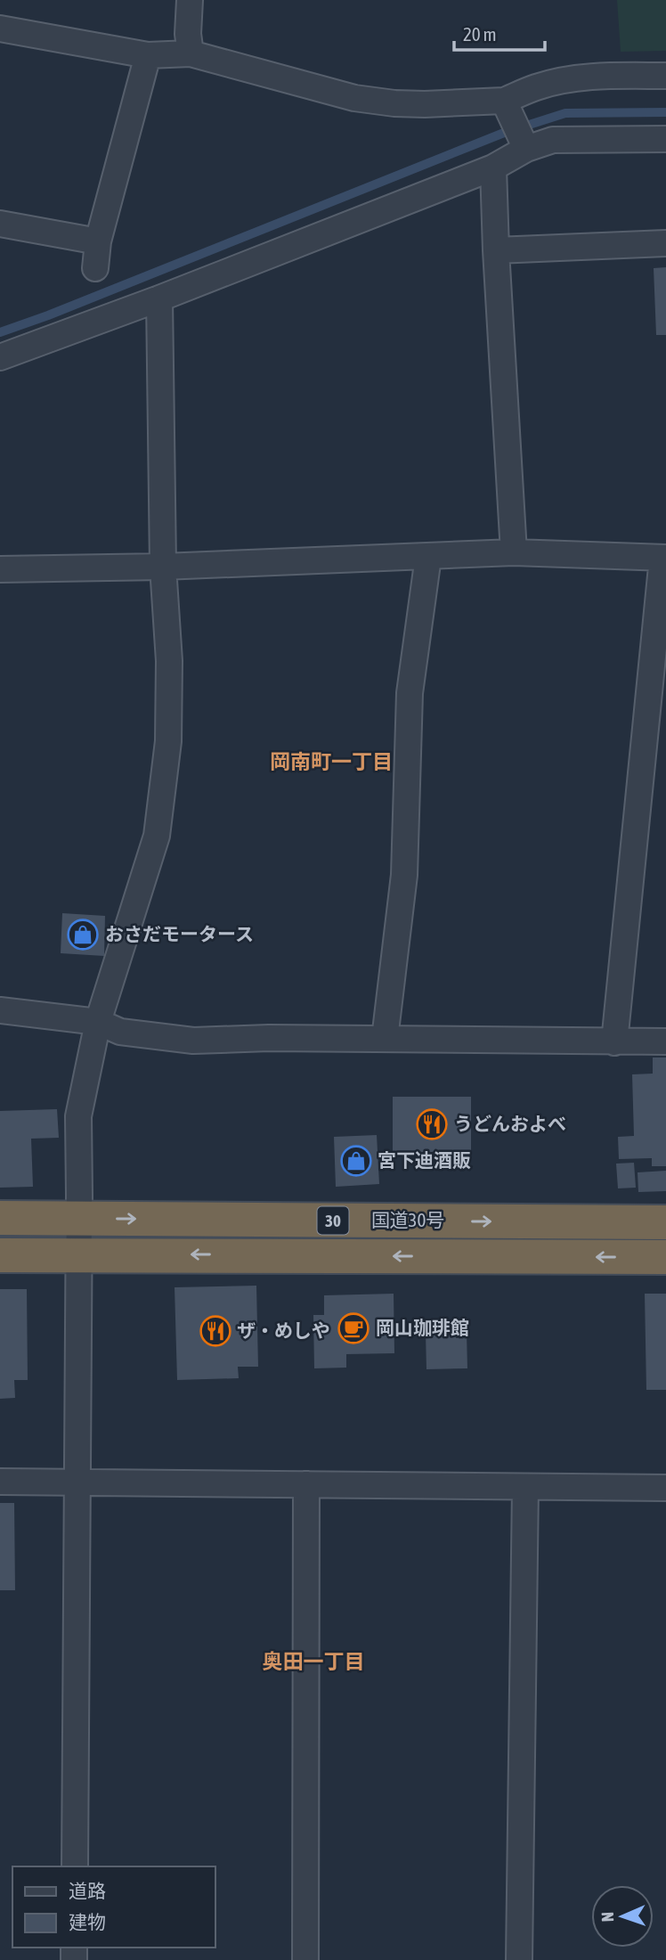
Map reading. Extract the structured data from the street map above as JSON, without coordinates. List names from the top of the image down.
{
  "streets": {
    "highway": ["30", "国道30号"]
  },
  "districts": ["岡南町一丁目", "奥田一丁目"],
  "places": {
    "shop": ["おさだモータース", "宮下迪酒販"],
    "restaurant": ["うどんおよべ", "ザ・めしや"],
    "cafe": ["岡山珈琲館"]
  },
  "legend": ["道路", "建物"],
  "scale_bar": "20 m",
  "north": "left"
}
